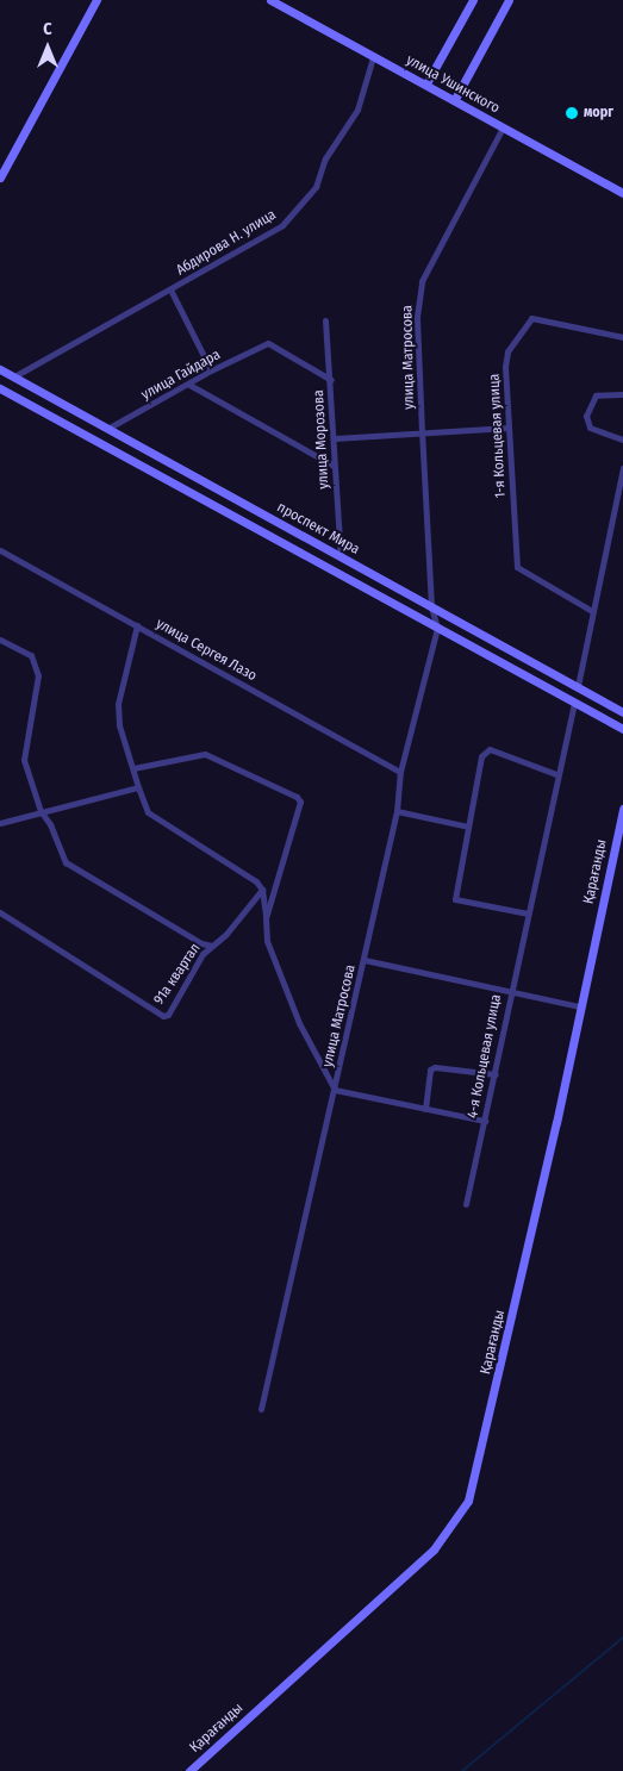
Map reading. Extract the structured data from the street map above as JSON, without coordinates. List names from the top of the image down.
{
  "streets": {
    "main road": ["улица Ушинского", "проспект Мира", "Қарағанды"],
    "street": [
      "Абдирова Н. улица",
      "улица Матросова",
      "улица Гайдара",
      "1-я Кольцевая улица",
      "улица Морозова",
      "улица Сергея Лазо",
      "91а квартал",
      "4-я Кольцевая улица"
    ]
  },
  "crossings": [
    ["улица Ушинского", "Абдирова Н. улица"],
    ["улица Ушинского", "улица Матросова"],
    ["Абдирова Н. улица", "проспект Мира"],
    ["улица Матросова", "проспект Мира"],
    ["улица Матросова", "улица Сергея Лазо"],
    ["улица Гайдара", "улица Морозова"],
    ["улица Гайдара", "проспект Мира"],
    ["улица Морозова", "проспект Мира"],
    ["проспект Мира", "4-я Кольцевая улица"]
  ],
  "places": ["морг"],
  "north": "top"
}
